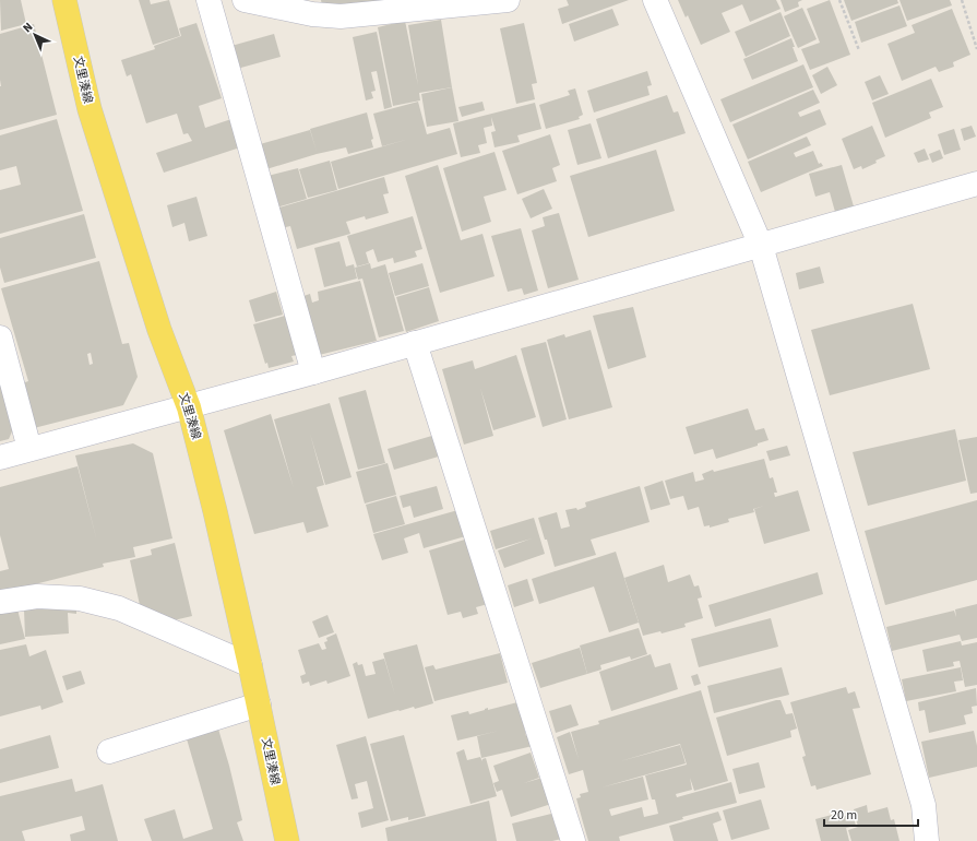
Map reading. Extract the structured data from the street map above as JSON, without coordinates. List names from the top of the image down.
{
  "streets": {
    "main road": ["文里湊線"]
  },
  "scale_bar": "20 m",
  "north": "top left"
}
